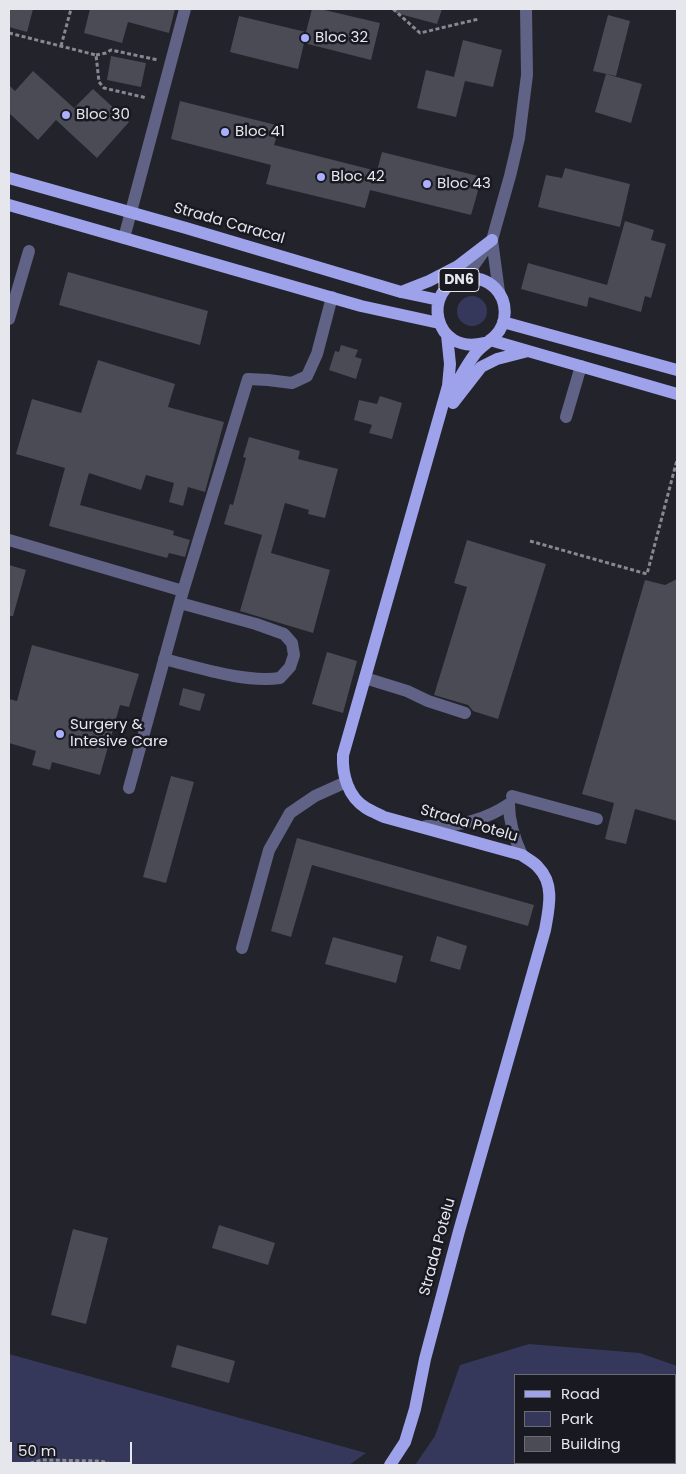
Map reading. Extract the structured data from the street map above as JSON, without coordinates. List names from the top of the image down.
{
  "streets": {
    "main road": ["Strada Caracal", "DN6", "Strada Potelu"]
  },
  "crossings": [
    ["Strada Caracal", "DN6"],
    ["Strada Caracal", "Strada Potelu"],
    ["DN6", "Strada Potelu"]
  ],
  "places": [
    "Bloc 32",
    "Bloc 30",
    "Bloc 41",
    "Bloc 42",
    "Bloc 43",
    "Surgery & Intesive Care"
  ],
  "legend": ["Road", "Park", "Building"],
  "scale_bar": "50 m"
}
